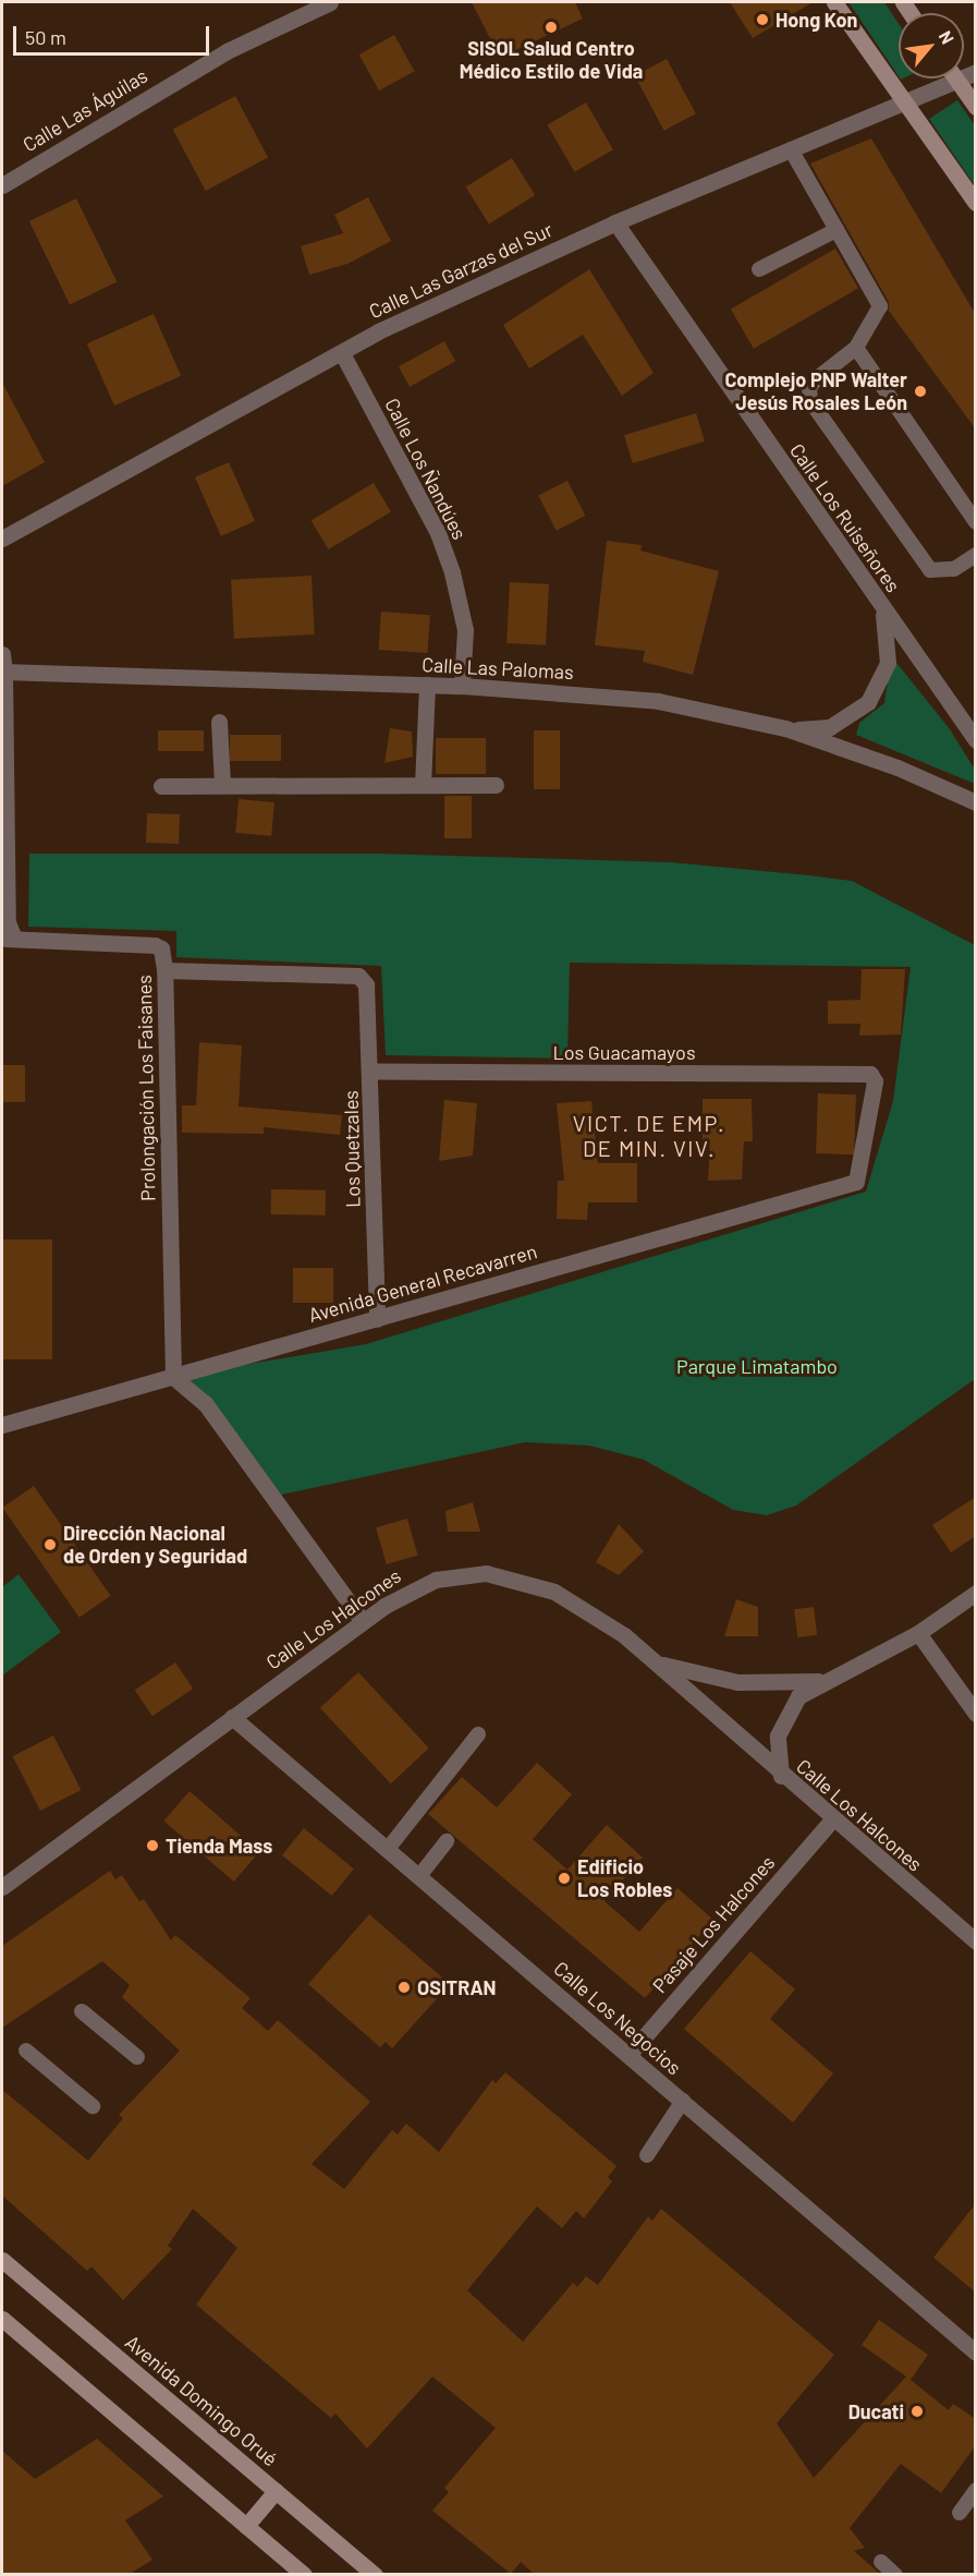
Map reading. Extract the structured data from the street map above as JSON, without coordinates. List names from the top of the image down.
{
  "streets": {
    "main road": ["Avenida Domingo Orué"],
    "street": [
      "Calle Las Águilas",
      "Calle Las Garzas del Sur",
      "Calle Los Ñandúes",
      "Calle Los Ruiseñores",
      "Calle Las Palomas",
      "Los Guacamayos",
      "Prolongación Los Faisanes",
      "Los Quetzales",
      "Avenida General Recavarren",
      "Calle Los Halcones",
      "Pasaje Los Halcones",
      "Calle Los Negocios"
    ]
  },
  "crossings": [
    ["Calle Las Garzas del Sur", "Calle Los Ñandúes"],
    ["Calle Las Garzas del Sur", "Calle Los Ruiseñores"],
    ["Calle Los Ñandúes", "Calle Las Palomas"],
    ["Los Guacamayos", "Los Quetzales"],
    ["Los Guacamayos", "Avenida General Recavarren"],
    ["Prolongación Los Faisanes", "Los Quetzales"],
    ["Prolongación Los Faisanes", "Avenida General Recavarren"],
    ["Los Quetzales", "Avenida General Recavarren"],
    ["Calle Los Halcones", "Pasaje Los Halcones"],
    ["Calle Los Halcones", "Calle Los Negocios"],
    ["Pasaje Los Halcones", "Calle Los Negocios"]
  ],
  "districts": ["VICT. DE EMP. DE MIN. VIV."],
  "parks": ["Parque Limatambo"],
  "places": [
    "Hong Kon",
    "SISOL Salud Centro Médico Estilo de Vida",
    "Complejo PNP Walter Jesús Rosales León",
    "Dirección Nacional de Orden y Seguridad",
    "Tienda Mass",
    "Edificio Los Robles",
    "OSITRAN",
    "Ducati"
  ],
  "scale_bar": "50 m",
  "north": "top right"
}
